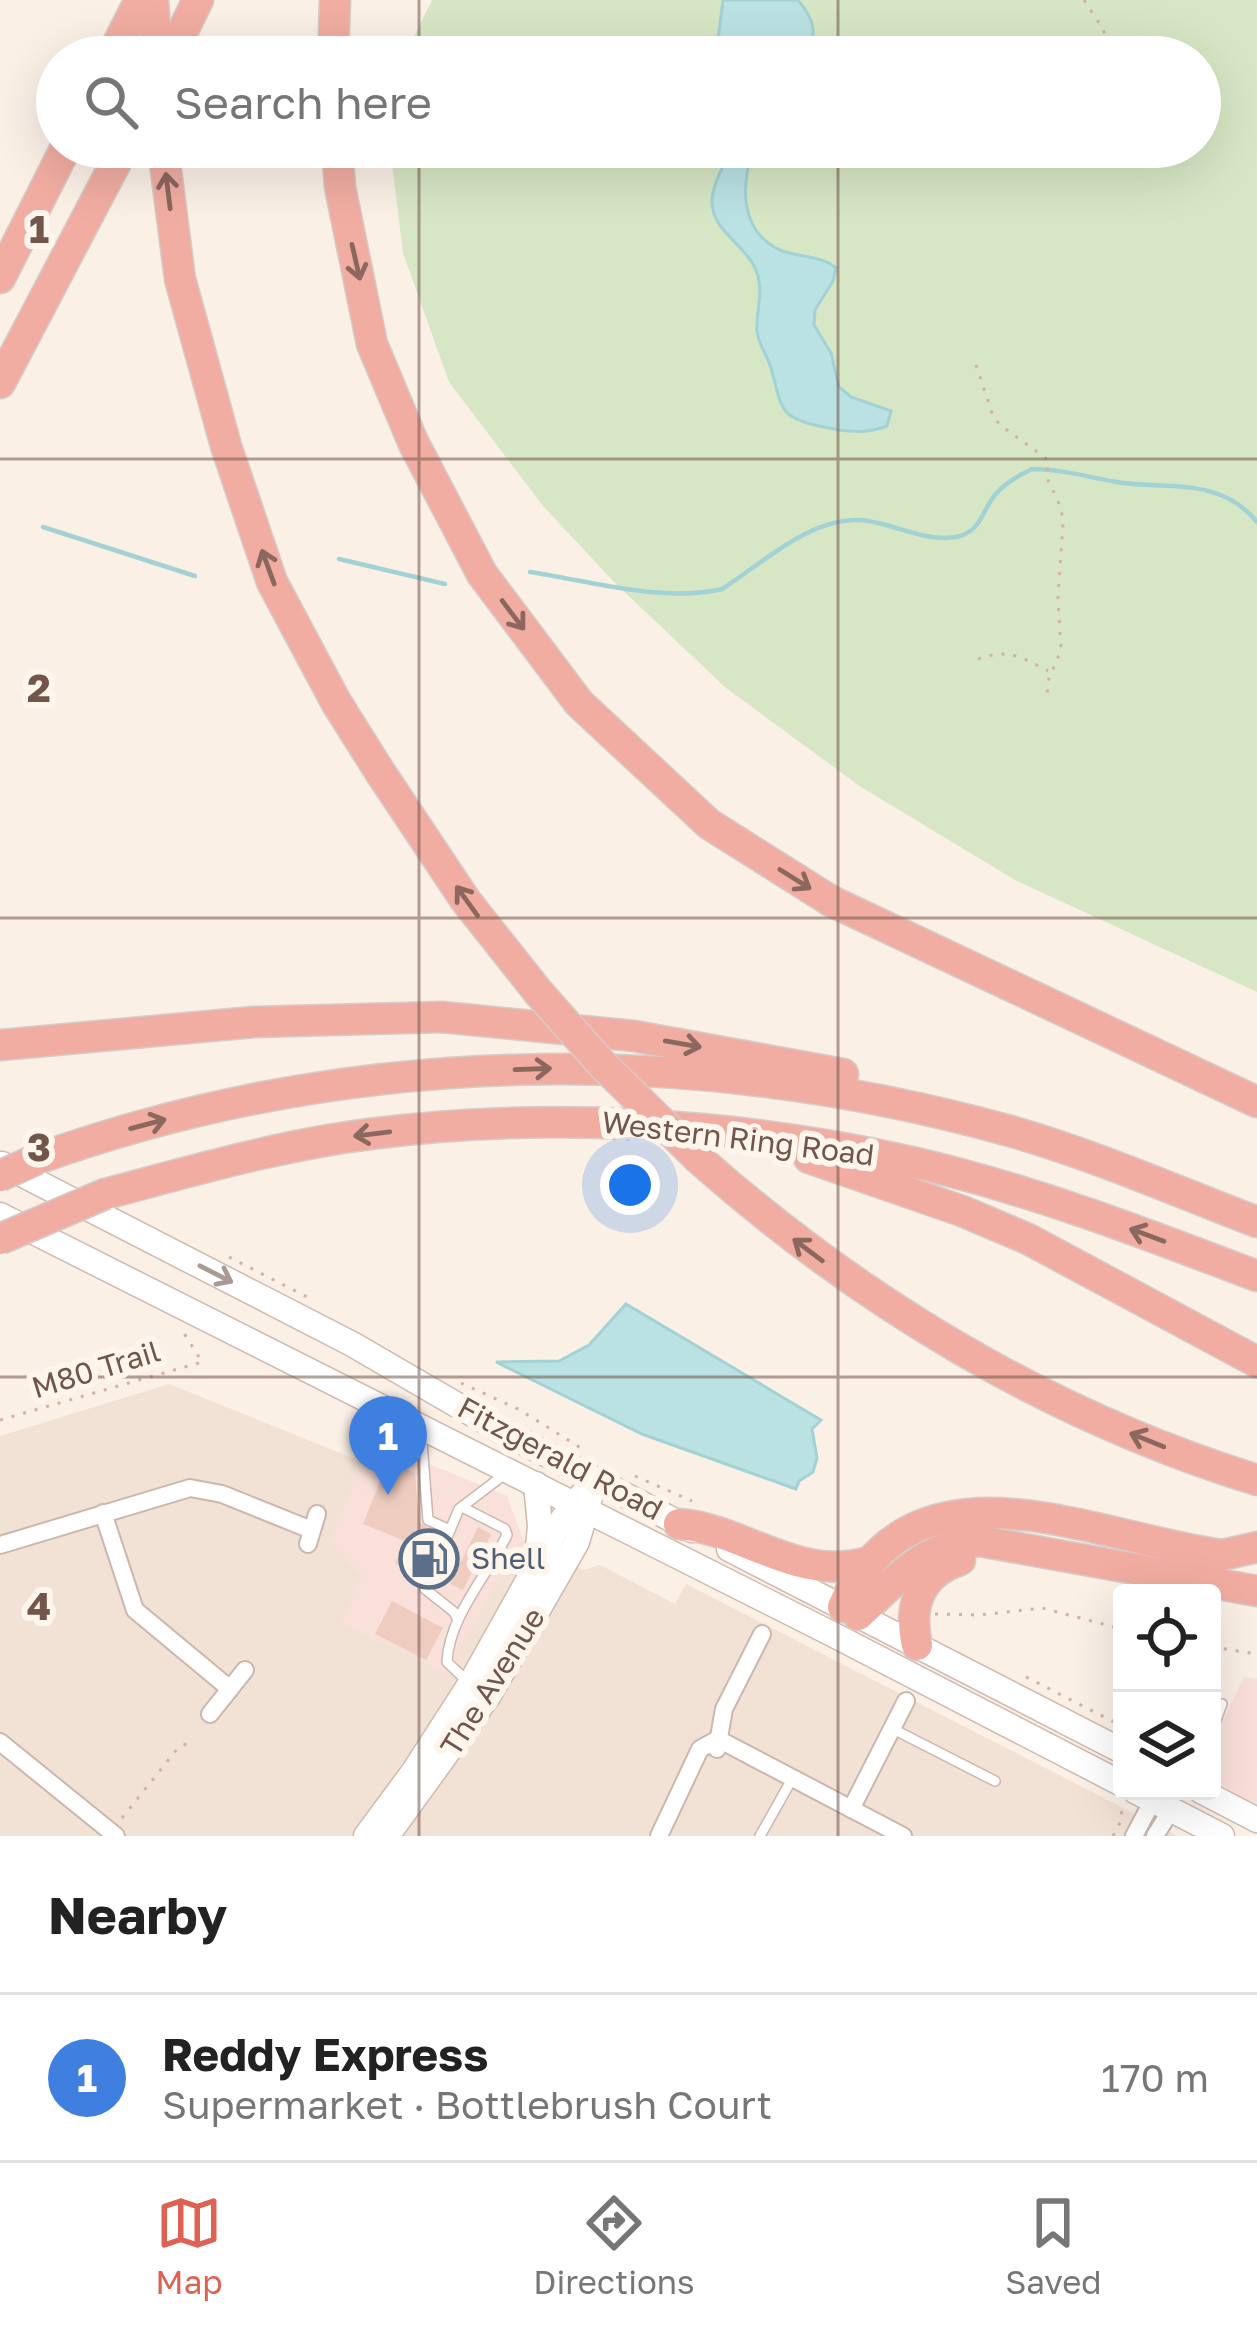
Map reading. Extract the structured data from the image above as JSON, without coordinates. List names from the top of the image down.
{
  "streets": {
    "highway": ["Western Ring Road"],
    "main road": ["Fitzgerald Road", "The Avenue"],
    "path": ["M80 Trail"]
  },
  "crossings": [
    ["Fitzgerald Road", "The Avenue"]
  ],
  "places": {
    "fuel station": ["Shell"]
  },
  "page": {
    "search": "Search here",
    "pins": "1",
    "heading": "Nearby",
    "list": [
      {
        "mark": "1",
        "name": "Reddy Express",
        "note": "Supermarket · Bottlebrush Court",
        "value": "170 m"
      }
    ],
    "nav": ["Map", "Directions", "Saved"]
  },
  "grid": {
    "rows": [
      "1",
      "2",
      "3",
      "4"
    ]
  }
}
